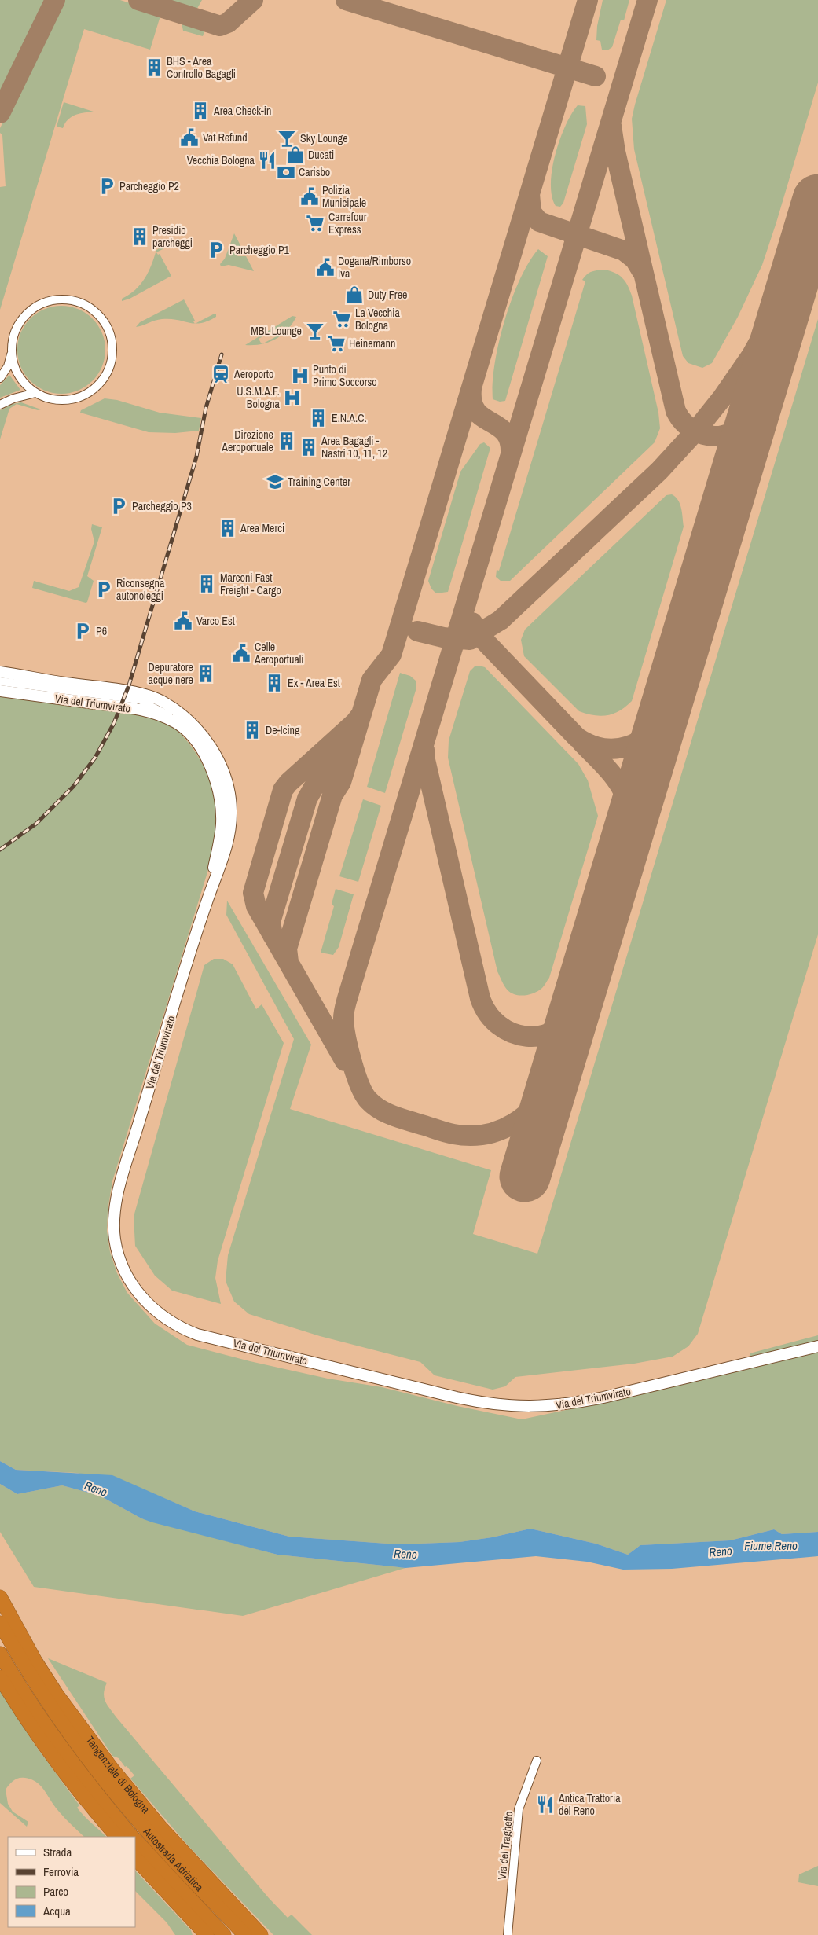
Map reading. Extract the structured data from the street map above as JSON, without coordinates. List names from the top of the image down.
{
  "streets": {
    "highway": ["Tangenziale di Bologna", "Autostrada Adriatica"],
    "street": ["Via del Triumvirato", "Via del Traghetto"]
  },
  "water": ["Reno", "Fiume Reno"],
  "places": {
    "building": [
      "BHS - Area Controllo Bagagli",
      "Area Check-in",
      "Presidio parcheggi",
      "E.N.A.C.",
      "Direzione Aeroportuale",
      "Area Bagagli - Nastri 10, 11, 12",
      "Area Merci",
      "Marconi Fast Freight - Cargo",
      "Depuratore acque nere",
      "Ex - Area Est",
      "De-Icing"
    ],
    "public building": [
      "Vat Refund",
      "Polizia Municipale",
      "Dogana/Rimborso Iva",
      "Varco Est",
      "Celle Aeroportuali"
    ],
    "bar": ["Sky Lounge", "MBL Lounge"],
    "shop": ["Ducati", "Duty Free"],
    "restaurant": ["Vecchia Bologna", "Antica Trattoria del Reno"],
    "bank": ["Carisbo"],
    "parking": [
      "Parcheggio P2",
      "Parcheggio P1",
      "Parcheggio P3",
      "Riconsegna autonoleggi",
      "P6"
    ],
    "supermarket": ["Carrefour Express", "La Vecchia Bologna", "Heinemann"],
    "station": ["Aeroporto"],
    "hospital": ["Punto di Primo Soccorso", "U.S.M.A.F. Bologna"],
    "school or university": ["Training Center"]
  },
  "legend": [
    "Strada",
    "Ferrovia",
    "Parco",
    "Acqua"
  ]
}
